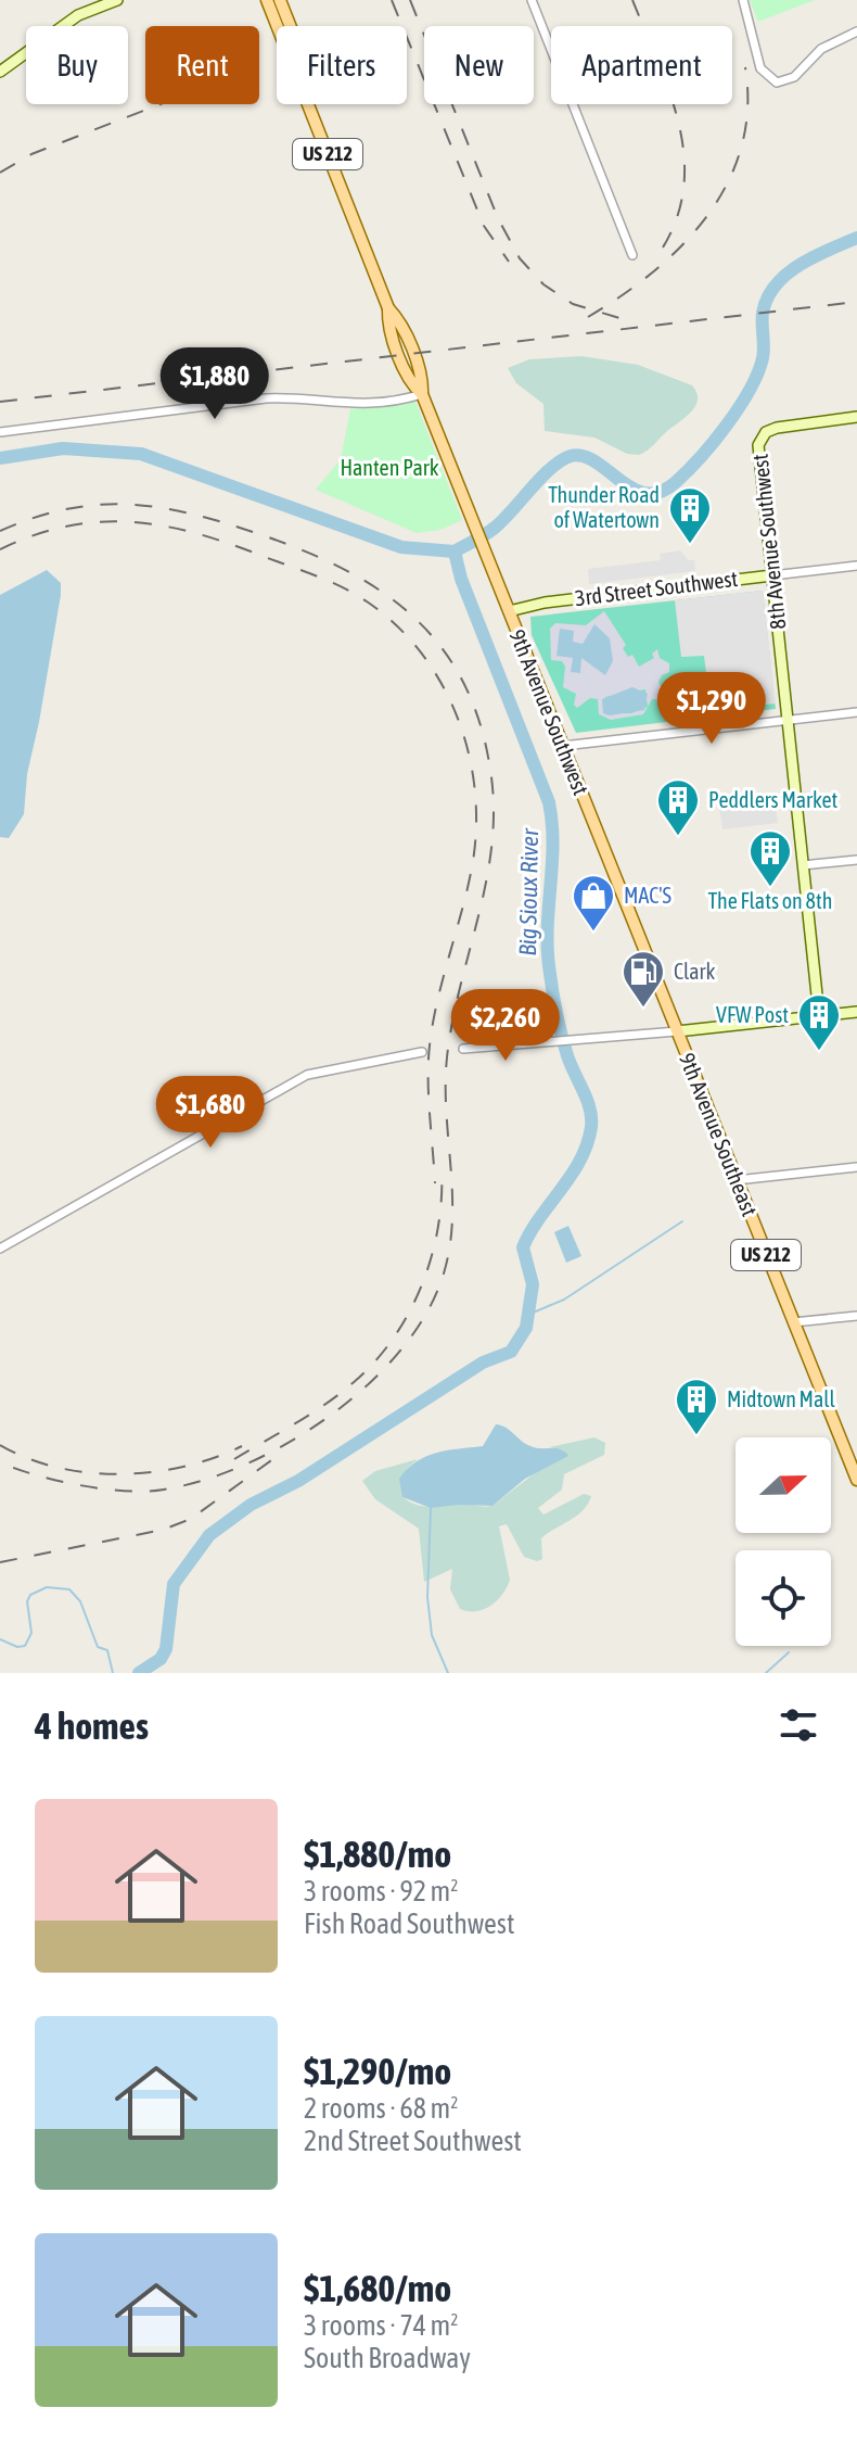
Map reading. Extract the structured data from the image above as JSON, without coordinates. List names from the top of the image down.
{
  "streets": {
    "main road": ["US 212", "9th Avenue Southwest", "9th Avenue Southeast"],
    "street": ["8th Avenue Southwest", "3rd Street Southwest"]
  },
  "crossings": [
    ["8th Avenue Southwest", "3rd Street Southwest"],
    ["3rd Street Southwest", "9th Avenue Southwest"],
    ["9th Avenue Southwest", "9th Avenue Southeast"]
  ],
  "water": ["Big Sioux River"],
  "parks": ["Hanten Park"],
  "places": {
    "building": [
      "Thunder Road of Watertown",
      "Peddlers Market",
      "The Flats on 8th",
      "VFW Post",
      "Midtown Mall"
    ],
    "shop": ["MAC'S"],
    "fuel station": ["Clark"]
  },
  "north": "right",
  "page": {
    "chip": [
      "Buy",
      "Rent",
      "Filters",
      "New",
      "Apartment"
    ],
    "price": [
      "$1,880",
      "$1,290",
      "$2,260",
      "$1,680"
    ],
    "heading": "4 homes",
    "list": [
      {
        "name": "$1,880/mo",
        "note": "3 rooms · 92 m² · Fish Road Southwest"
      },
      {
        "name": "$1,290/mo",
        "note": "2 rooms · 68 m² · 2nd Street Southwest"
      },
      {
        "name": "$1,680/mo",
        "note": "3 rooms · 74 m² · South Broadway"
      }
    ]
  }
}
